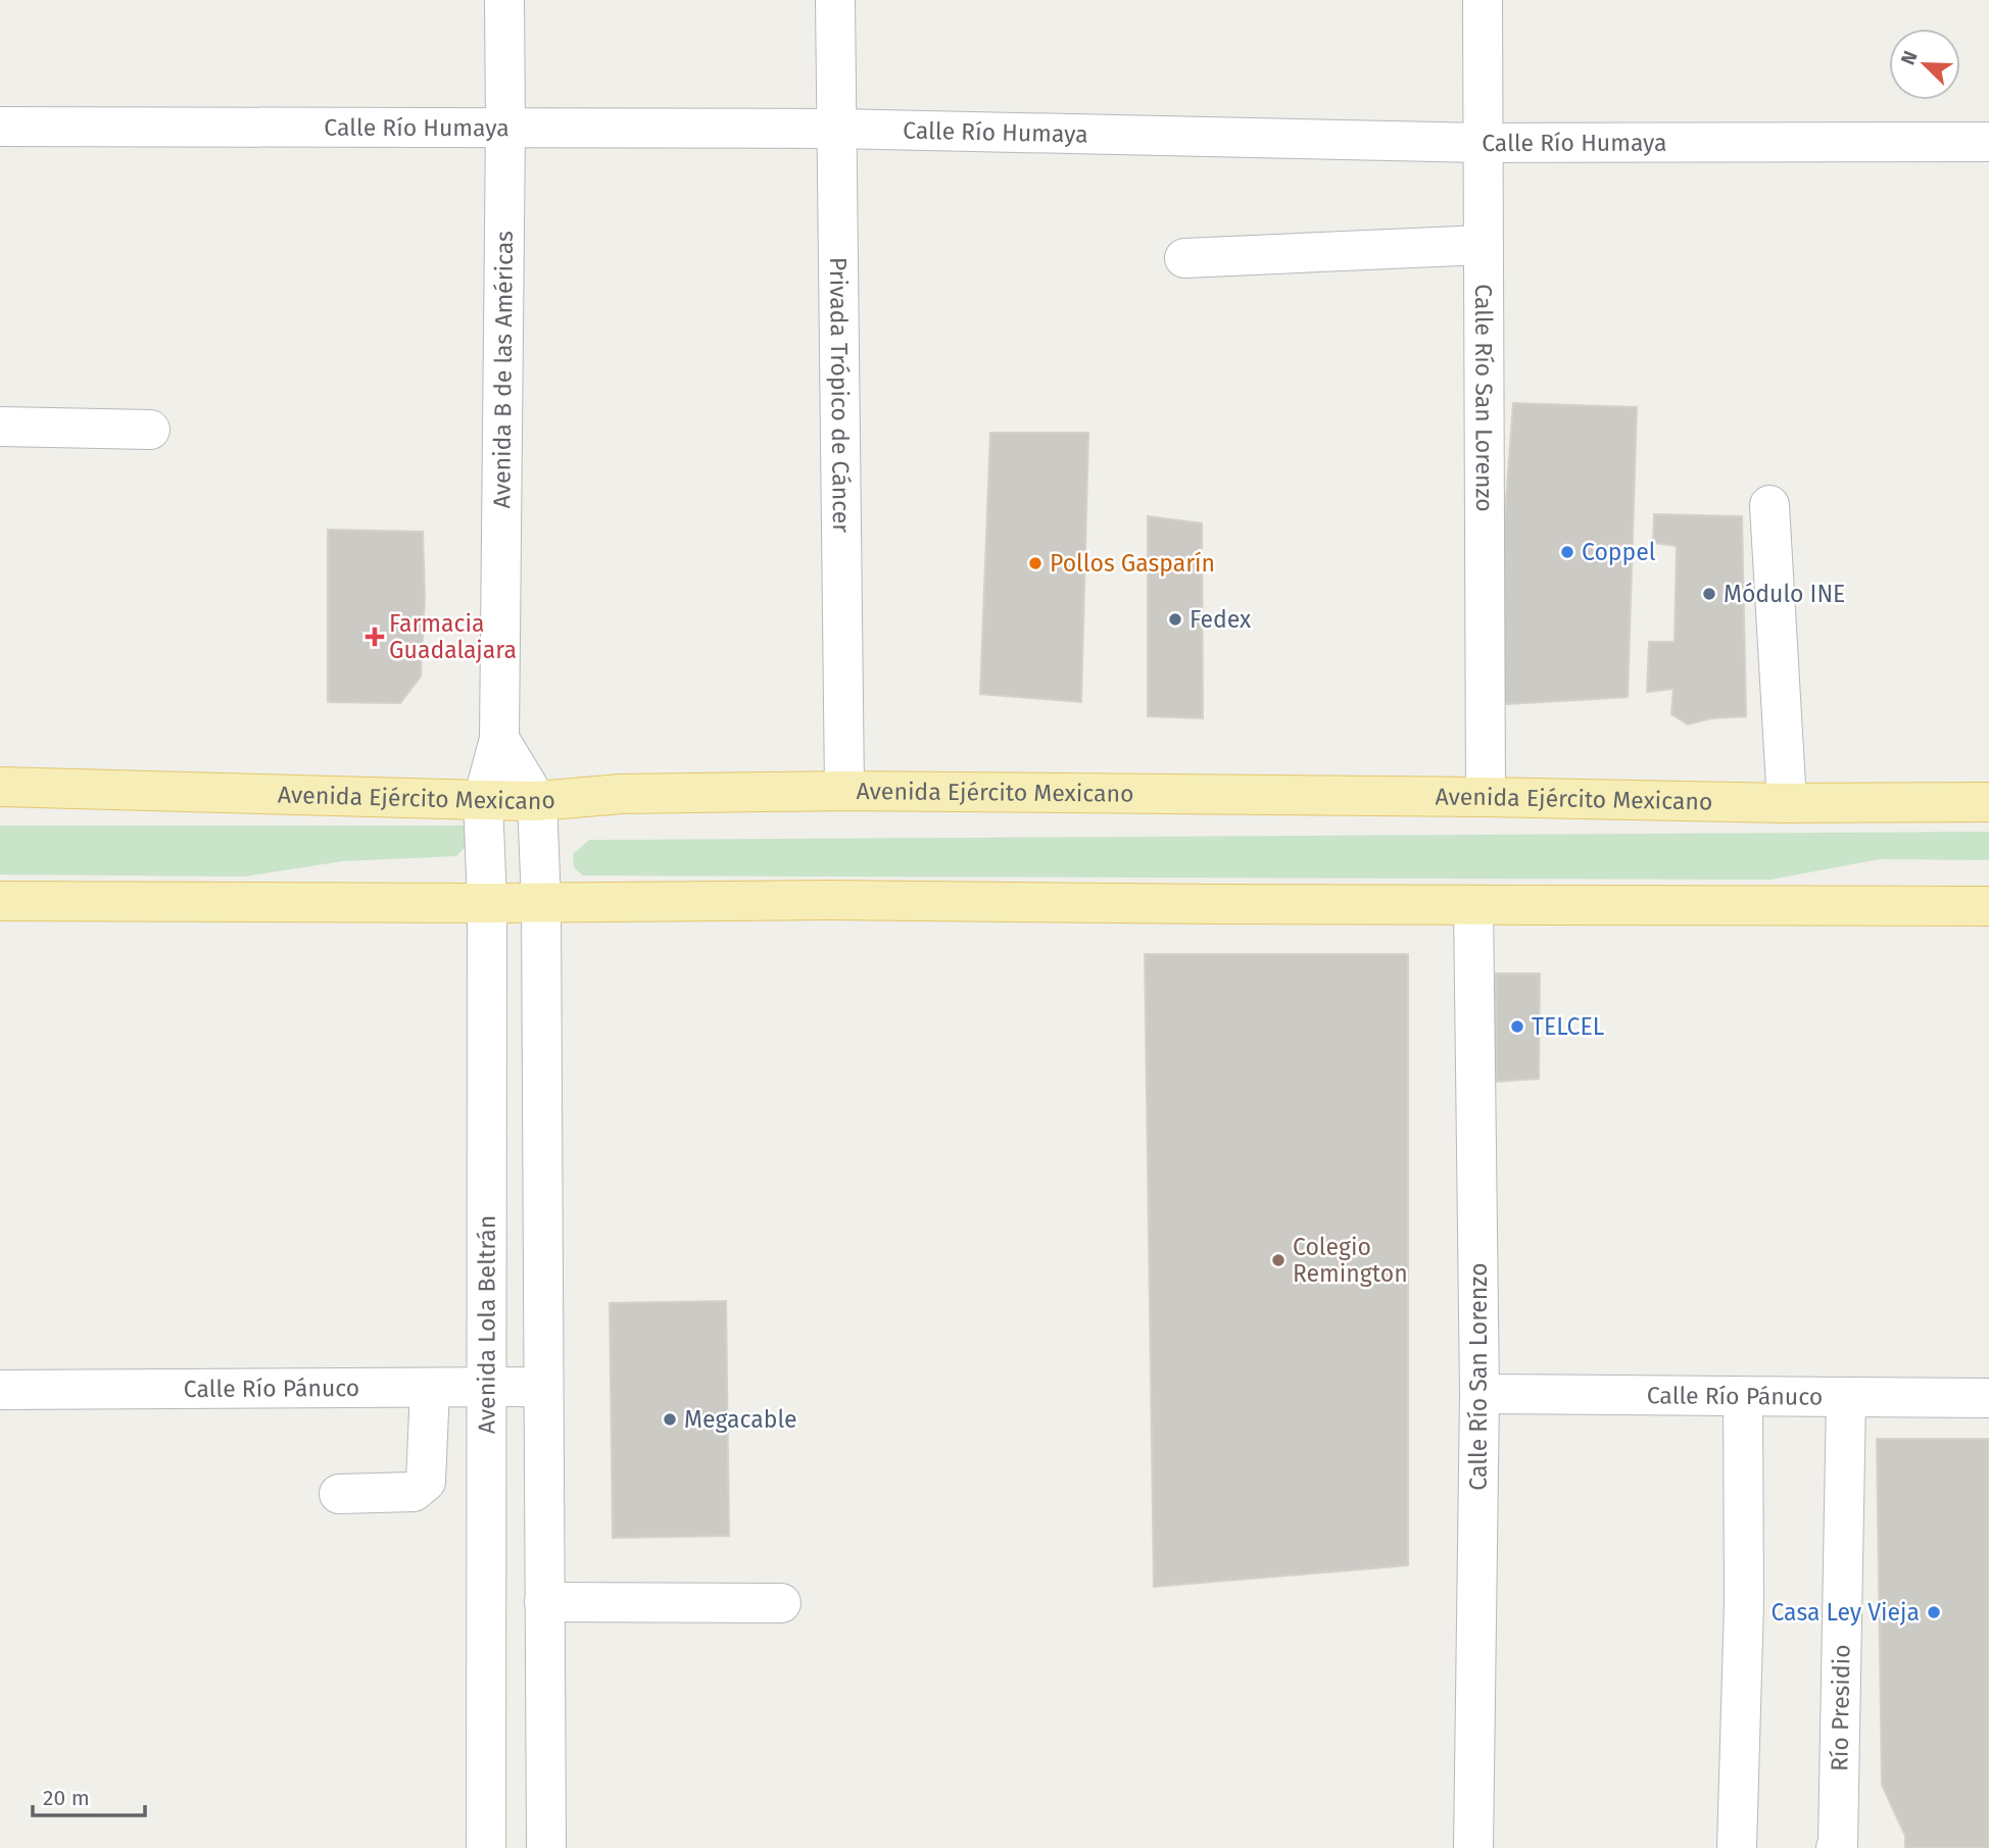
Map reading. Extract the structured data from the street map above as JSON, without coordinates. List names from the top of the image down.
{
  "streets": {
    "main road": ["Avenida Ejército Mexicano"],
    "street": [
      "Calle Río Humaya",
      "Avenida B de las Américas",
      "Privada Trópico de Cáncer",
      "Calle Río San Lorenzo",
      "Avenida Lola Beltrán",
      "Calle Río Pánuco",
      "Río Presidio"
    ]
  },
  "crossings": [
    ["Calle Río Humaya", "Avenida B de las Américas"],
    ["Calle Río Humaya", "Privada Trópico de Cáncer"],
    ["Calle Río Humaya", "Calle Río San Lorenzo"],
    ["Avenida B de las Américas", "Avenida Ejército Mexicano"],
    ["Avenida B de las Américas", "Avenida Lola Beltrán"],
    ["Privada Trópico de Cáncer", "Avenida Ejército Mexicano"],
    ["Calle Río San Lorenzo", "Avenida Ejército Mexicano"],
    ["Calle Río San Lorenzo", "Calle Río Pánuco"],
    ["Avenida Ejército Mexicano", "Avenida Lola Beltrán"],
    ["Avenida Lola Beltrán", "Calle Río Pánuco"],
    ["Calle Río Pánuco", "Río Presidio"]
  ],
  "places": {
    "other": [
      "Coppel",
      "Pollos Gasparín",
      "Módulo INE",
      "Fedex",
      "TELCEL",
      "Colegio Remington",
      "Megacable",
      "Casa Ley Vieja"
    ],
    "health": ["Farmacia Guadalajara"]
  },
  "scale_bar": "20 m",
  "north": "top left"
}
